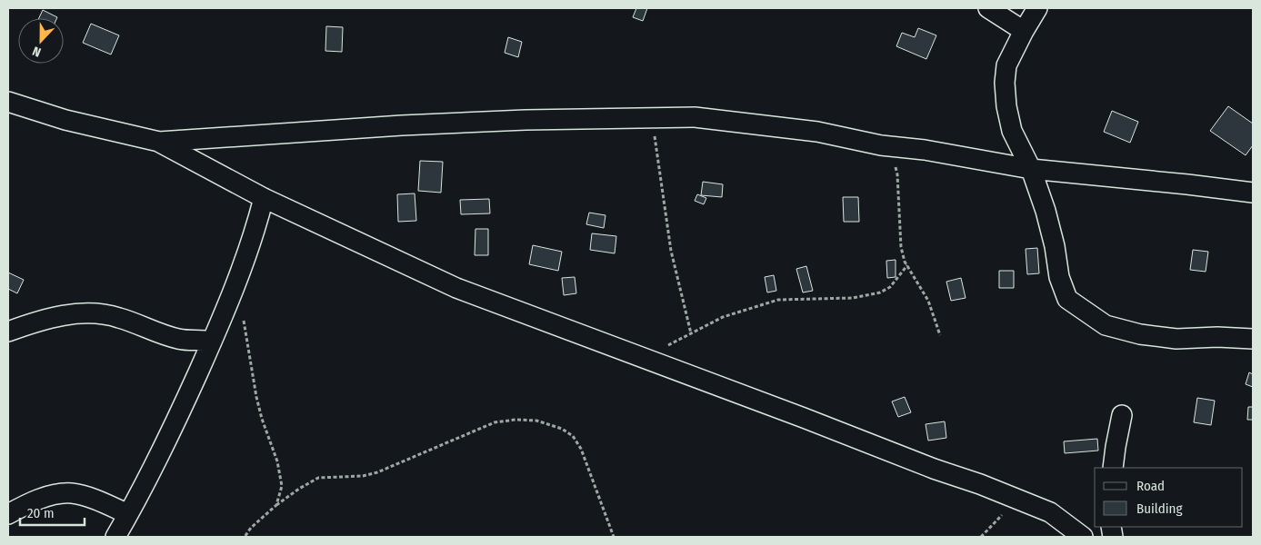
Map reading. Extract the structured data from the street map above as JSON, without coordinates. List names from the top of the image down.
{
  "legend": ["Road", "Building"],
  "scale_bar": "20 m",
  "north": "bottom"
}
